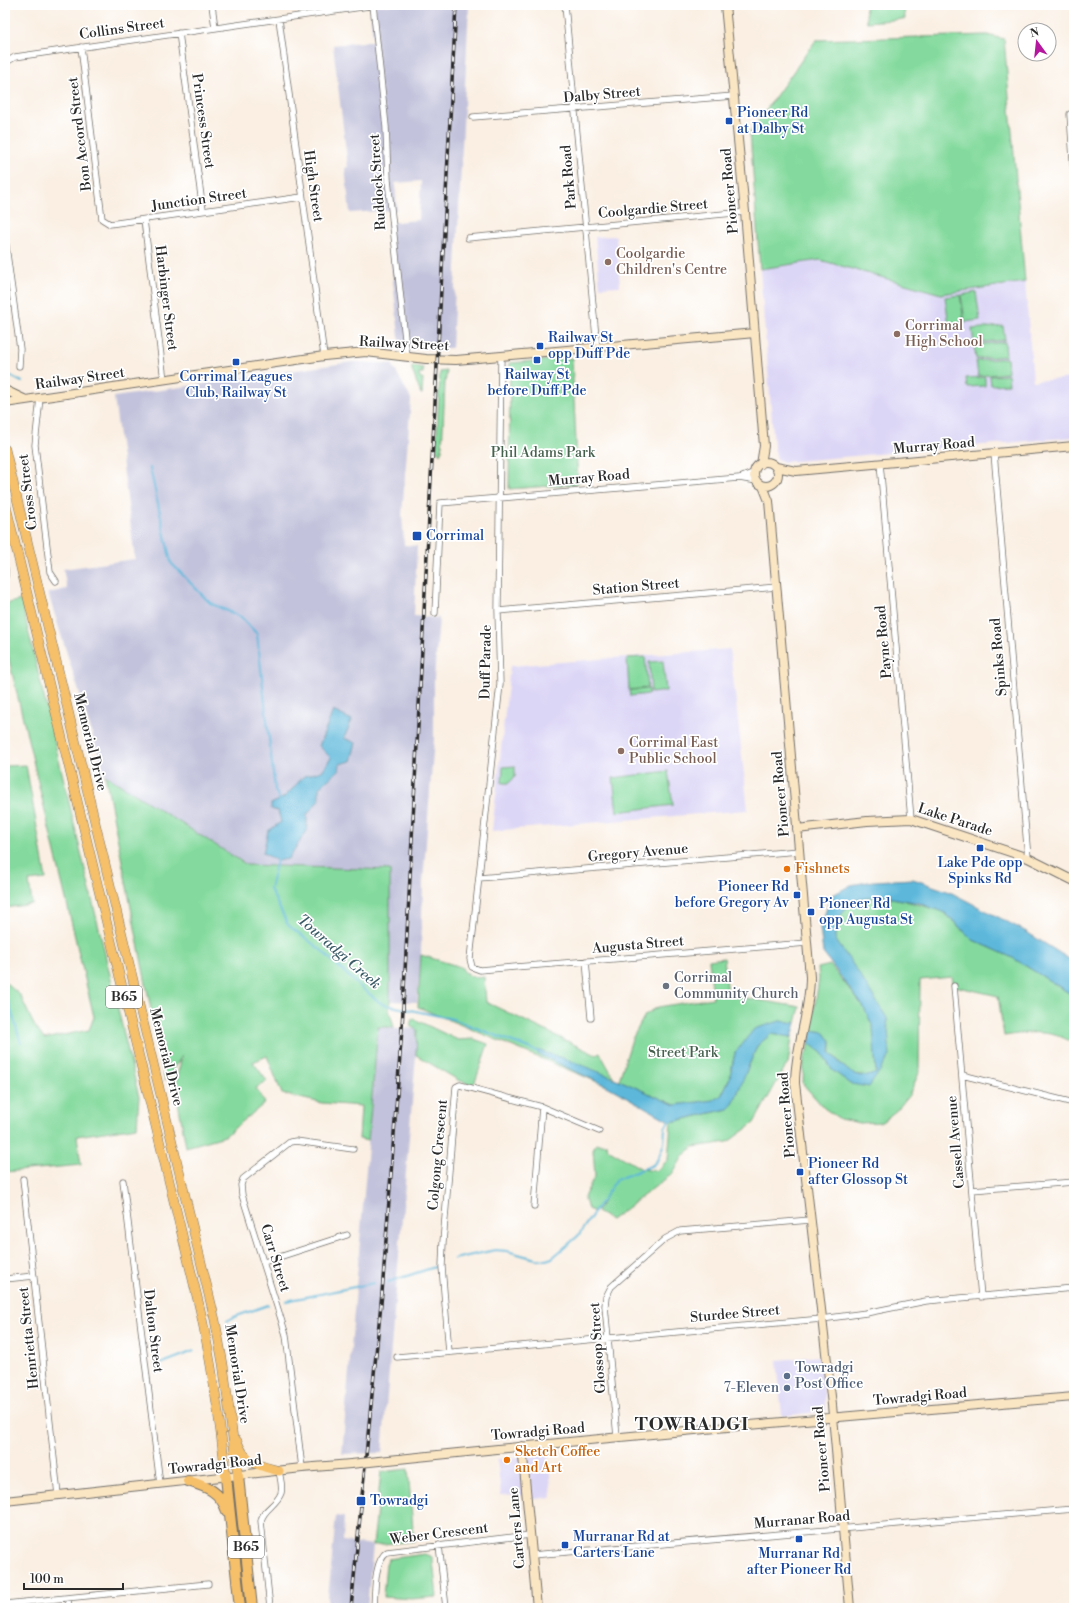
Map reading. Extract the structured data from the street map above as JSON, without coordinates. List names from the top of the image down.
{
  "streets": {
    "highway": ["Memorial Drive", "B65"],
    "main road": [
      "Pioneer Road",
      "Railway Street",
      "Murray Road",
      "Lake Parade",
      "Towradgi Road",
      "Carters Lane"
    ],
    "street": [
      "Collins Street",
      "Dalby Street",
      "Princess Street",
      "Bon Accord Street",
      "Park Road",
      "Ruddock Street",
      "High Street",
      "Junction Street",
      "Coolgardie Street",
      "Harbinger Street",
      "Cross Street",
      "Station Street",
      "Payne Road",
      "Spinks Road",
      "Duff Parade",
      "Gregory Avenue",
      "Augusta Street",
      "Cassell Avenue",
      "Colgong Crescent",
      "Carr Street",
      "Sturdee Street",
      "Dalton Street",
      "Henrietta Street",
      "Glossop Street",
      "Murranar Road",
      "Weber Crescent"
    ]
  },
  "crossings": [
    ["Collins Street", "Princess Street"],
    ["Collins Street", "Bon Accord Street"],
    ["Collins Street", "Ruddock Street"],
    ["Collins Street", "High Street"],
    ["Dalby Street", "Park Road"],
    ["Dalby Street", "Pioneer Road"],
    ["Princess Street", "Junction Street"],
    ["Bon Accord Street", "Junction Street"],
    ["Park Road", "Coolgardie Street"],
    ["Park Road", "Railway Street"],
    ["Ruddock Street", "Railway Street"],
    ["High Street", "Junction Street"],
    ["High Street", "Railway Street"],
    ["Pioneer Road", "Coolgardie Street"],
    ["Pioneer Road", "Railway Street"],
    ["Pioneer Road", "Murray Road"],
    ["Pioneer Road", "Station Street"],
    ["Pioneer Road", "Lake Parade"],
    ["Pioneer Road", "Gregory Avenue"],
    ["Pioneer Road", "Augusta Street"],
    ["Pioneer Road", "Sturdee Street"],
    ["Pioneer Road", "Glossop Street"],
    ["Pioneer Road", "Towradgi Road"],
    ["Pioneer Road", "Murranar Road"],
    ["Junction Street", "Harbinger Street"],
    ["Harbinger Street", "Railway Street"],
    ["Railway Street", "Cross Street"],
    ["Railway Street", "Duff Parade"],
    ["Murray Road", "Payne Road"],
    ["Murray Road", "Spinks Road"],
    ["Murray Road", "Duff Parade"],
    ["Station Street", "Duff Parade"],
    ["Payne Road", "Lake Parade"],
    ["Spinks Road", "Lake Parade"],
    ["Duff Parade", "Gregory Avenue"],
    ["Duff Parade", "Augusta Street"],
    ["Memorial Drive", "Towradgi Road"],
    ["Cassell Avenue", "Sturdee Street"],
    ["Colgong Crescent", "Sturdee Street"],
    ["Carr Street", "Towradgi Road"],
    ["Sturdee Street", "Glossop Street"],
    ["Dalton Street", "Towradgi Road"],
    ["Henrietta Street", "Towradgi Road"],
    ["Glossop Street", "Towradgi Road"],
    ["Towradgi Road", "Carters Lane"],
    ["Murranar Road", "Carters Lane"],
    ["Carters Lane", "Weber Crescent"]
  ],
  "districts": ["TOWRADGI"],
  "water": ["Towradgi Creek"],
  "parks": ["Phil Adams Park", "Street Park"],
  "places": {
    "transit": [
      "Pioneer Rd at Dalby St",
      "Railway St opp Duff Pde",
      "Railway St before Duff Pde",
      "Corrimal Leagues Club, Railway St",
      "Corrimal",
      "Lake Pde opp Spinks Rd",
      "Pioneer Rd before Gregory Av",
      "Pioneer Rd opp Augusta St",
      "Pioneer Rd after Glossop St",
      "Towradgi",
      "Murranar Rd after Pioneer Rd",
      "Murranar Rd at Carters Lane"
    ],
    "other": [
      "Coolgardie Children's Centre",
      "Corrimal High School",
      "Corrimal East Public School",
      "Fishnets",
      "Corrimal Community Church",
      "Towradgi Post Office",
      "7-Eleven",
      "Sketch Coffee and Art"
    ]
  },
  "scale_bar": "100 m",
  "north": "top"
}
